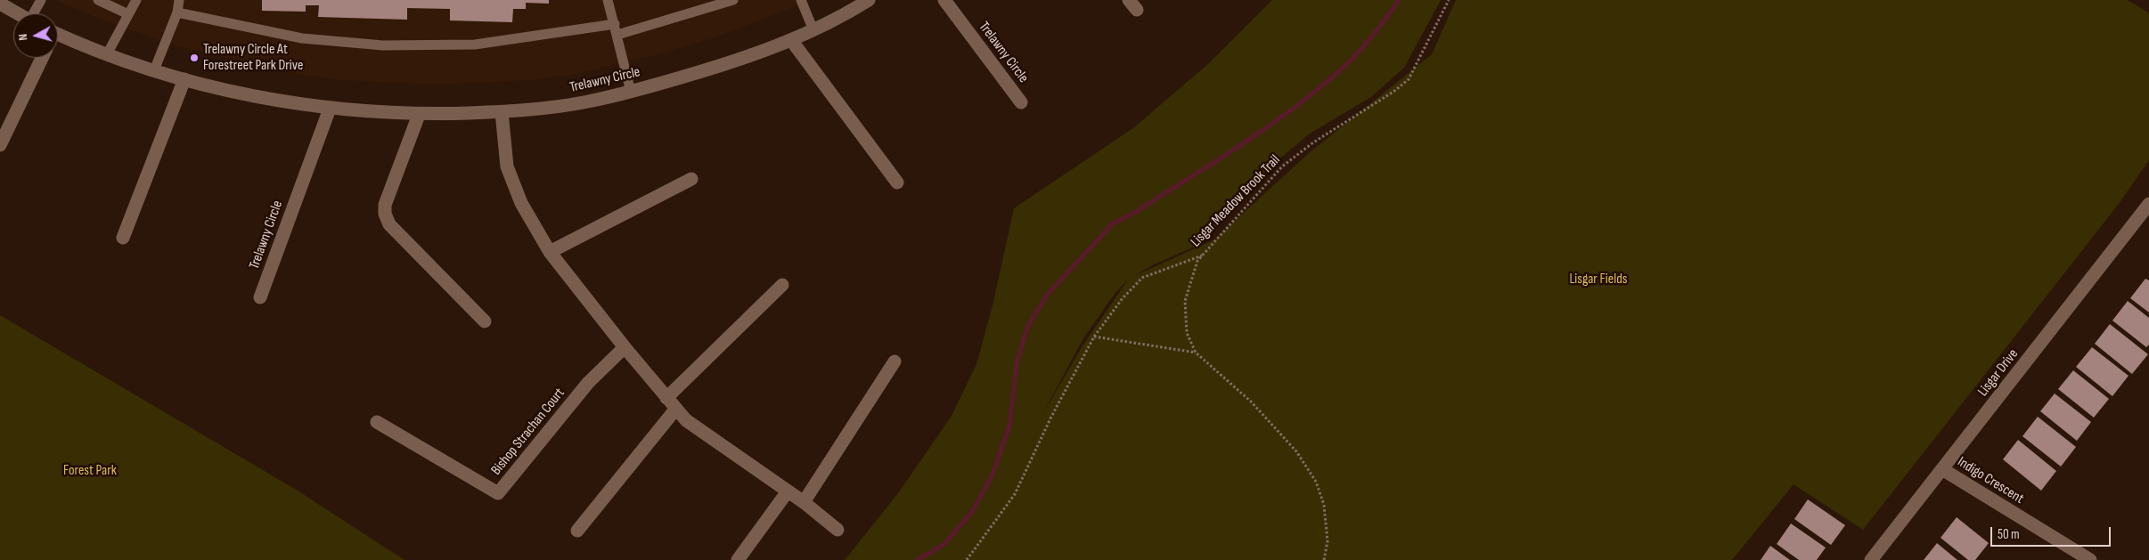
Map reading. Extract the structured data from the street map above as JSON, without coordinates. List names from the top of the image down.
{
  "streets": {
    "street": [
      "Trelawny Circle",
      "Lisgar Drive",
      "Bishop Strachan Court",
      "Indigo Crescent"
    ],
    "path": ["Lisgar Meadow Brook Trail"]
  },
  "crossings": [
    ["Lisgar Drive", "Indigo Crescent"]
  ],
  "parks": ["Lisgar Fields", "Forest Park"],
  "places": ["Trelawny Circle At Forestreet Park Drive"],
  "scale_bar": "50 m",
  "north": "left"
}
